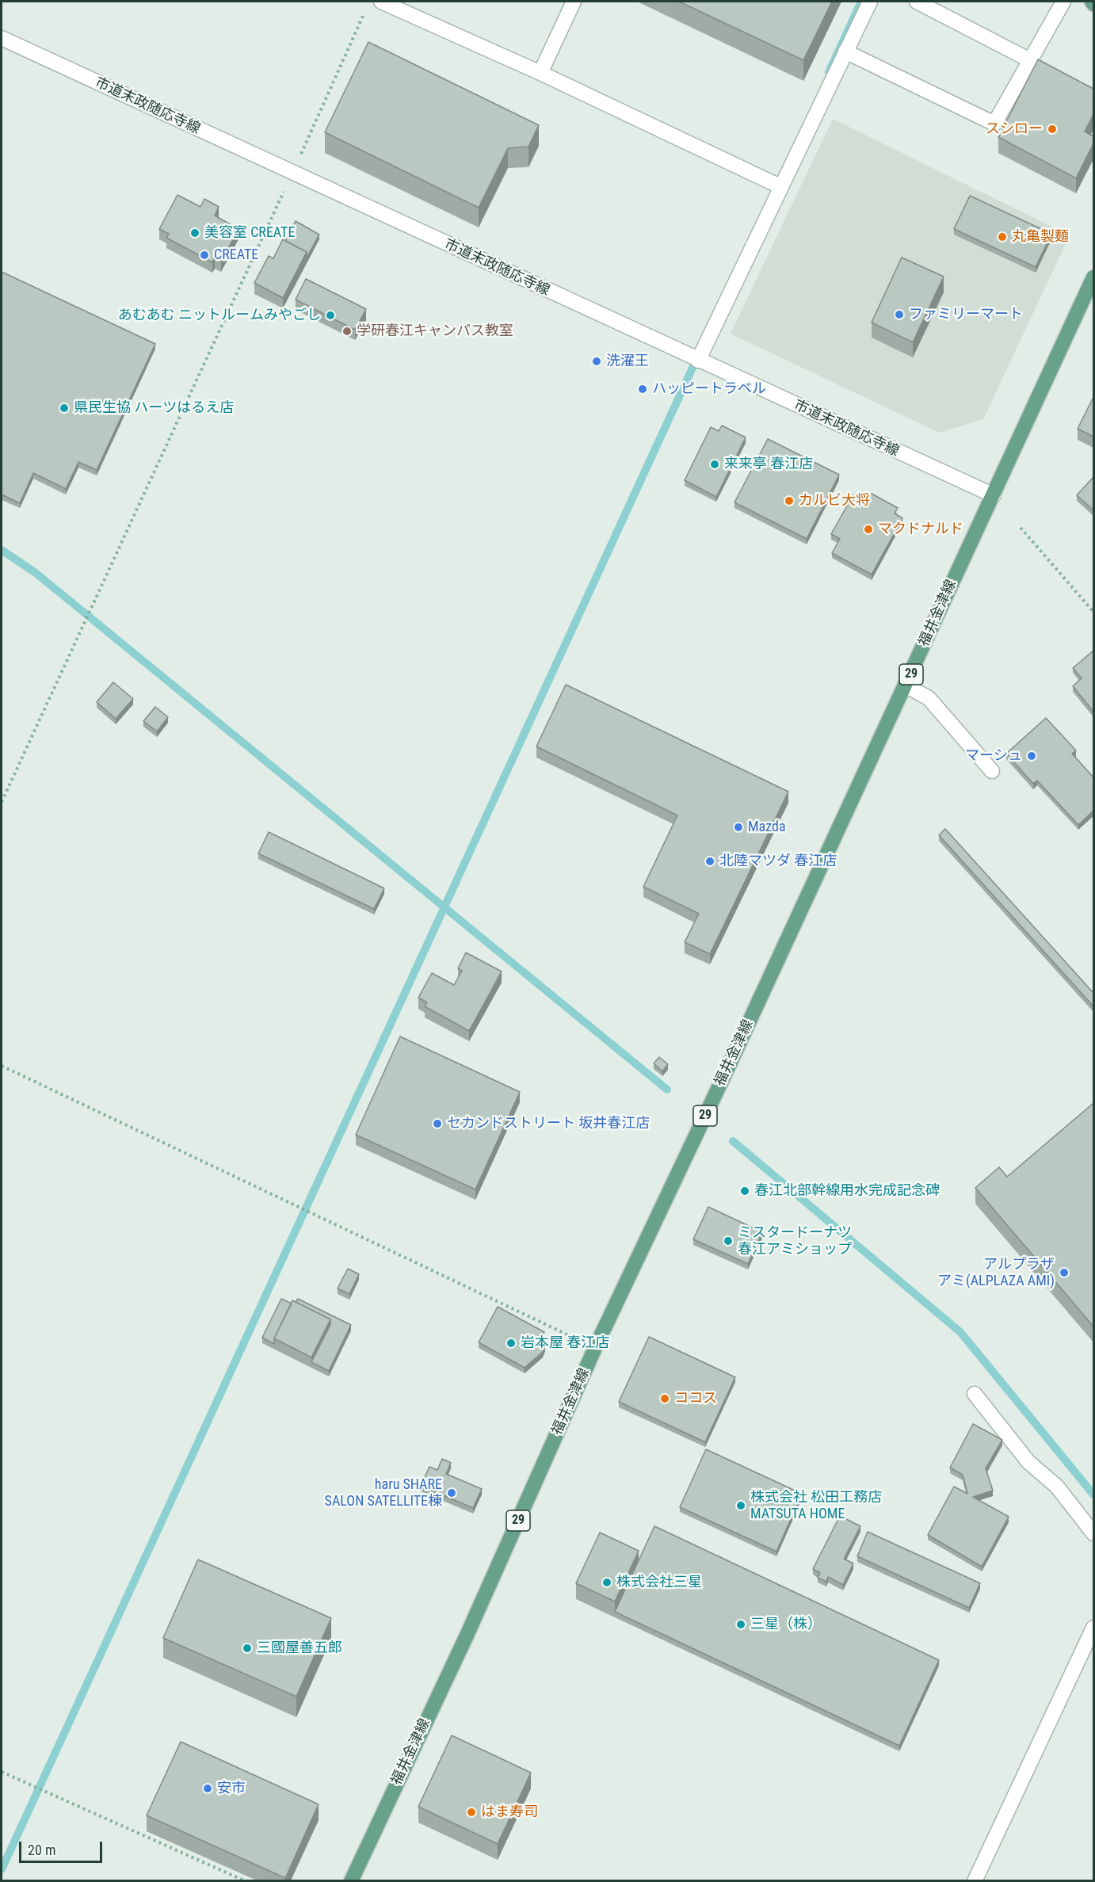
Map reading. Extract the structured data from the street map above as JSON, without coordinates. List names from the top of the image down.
{
  "streets": {
    "main road": ["福井金津線", "29"],
    "street": ["市道末政随応寺線"]
  },
  "crossings": [
    ["市道末政随応寺線", "福井金津線"]
  ],
  "places": [
    "スシロー",
    "美容室 CREATE",
    "丸亀製麺",
    "CREATE",
    "ファミリーマート",
    "あむあむ ニットルームみやごし",
    "学研春江キャンパス教室",
    "洗濯王",
    "ハッピートラベル",
    "県民生協 ハーツはるえ店",
    "来来亭 春江店",
    "カルビ大将",
    "マクドナルド",
    "マーシュ",
    "Mazda",
    "北陸マツダ 春江店",
    "セカンドストリート 坂井春江店",
    "春江北部幹線用水完成記念碑",
    "ミスタードーナツ 春江アミショップ",
    "アルプラザ アミ(ALPLAZA AMI)",
    "岩本屋 春江店",
    "ココス",
    "haru SHARE SALON SATELLITE棟",
    "株式会社 松田工務店 MATSUTA HOME",
    "株式会社三星",
    "三星（株）",
    "三國屋善五郎",
    "安市",
    "はま寿司"
  ],
  "scale_bar": "20 m"
}
